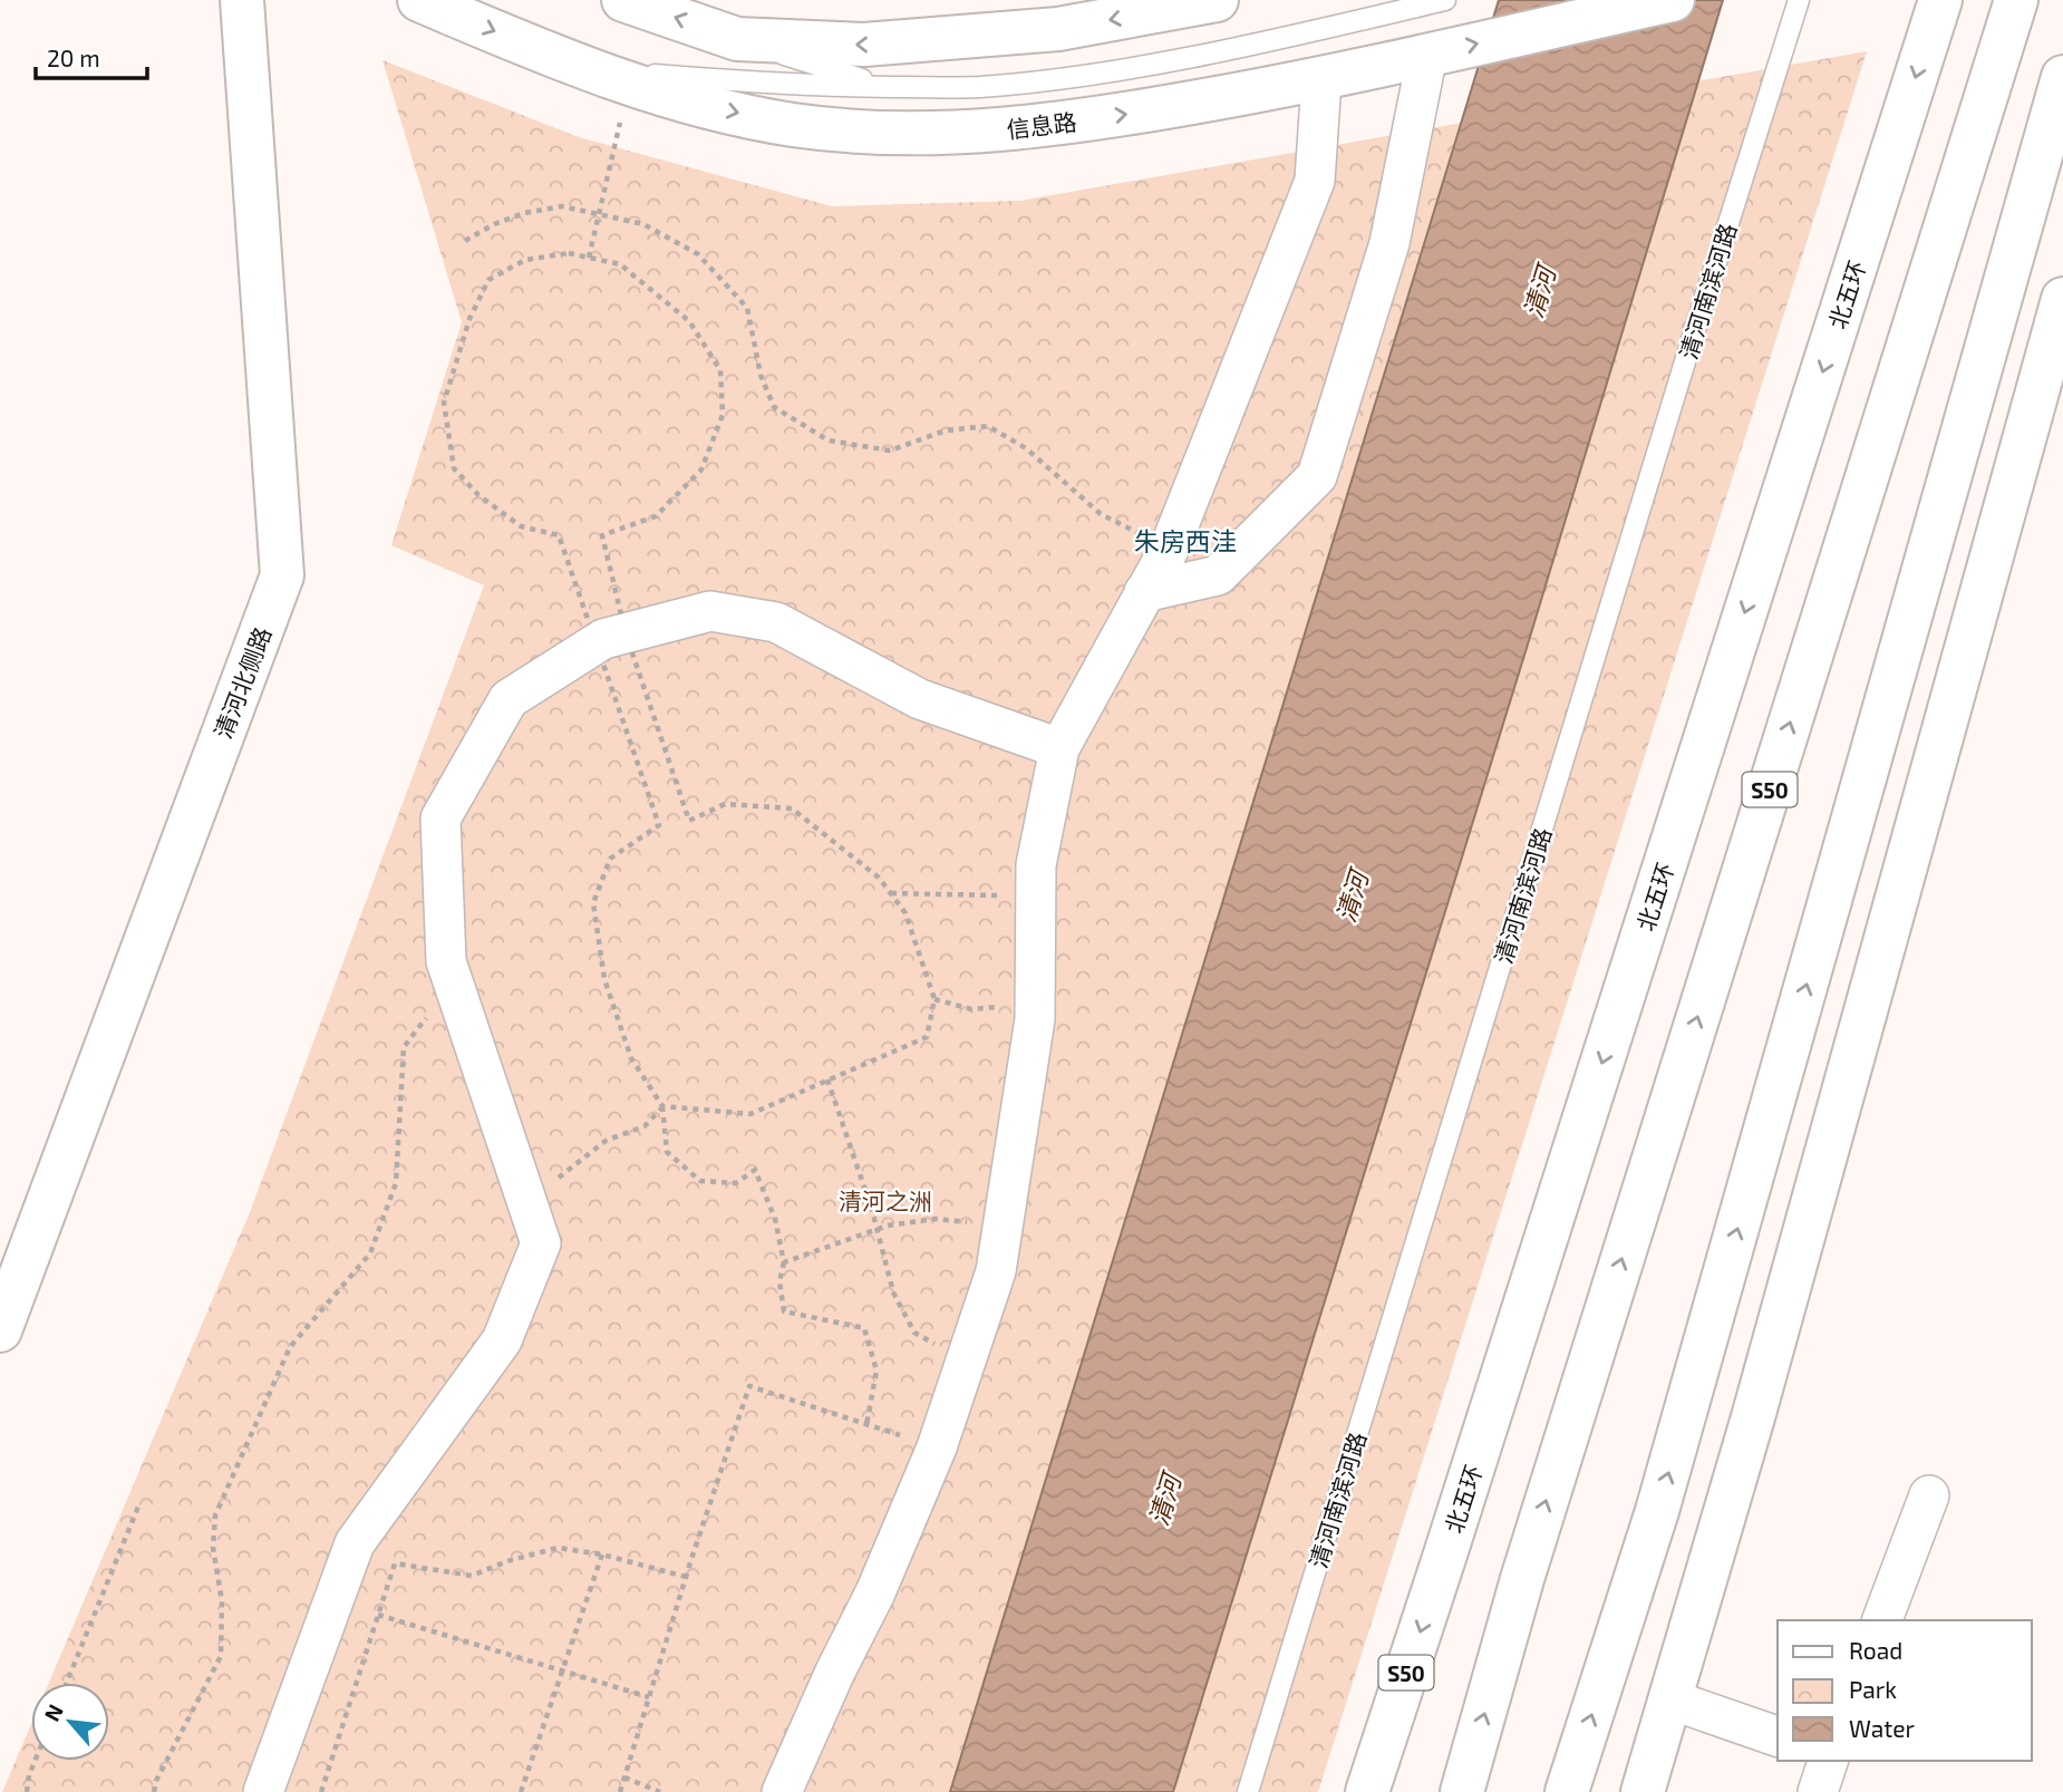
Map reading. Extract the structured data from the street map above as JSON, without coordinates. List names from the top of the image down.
{
  "streets": {
    "main road": [
      "信息路",
      "北五环",
      "清河北侧路",
      "S50"
    ],
    "lane": ["清河南滨河路"]
  },
  "districts": ["朱房西洼"],
  "water": ["清河"],
  "parks": ["清河之洲"],
  "legend": ["Road", "Park", "Water"],
  "scale_bar": "20 m",
  "north": "top left"
}
